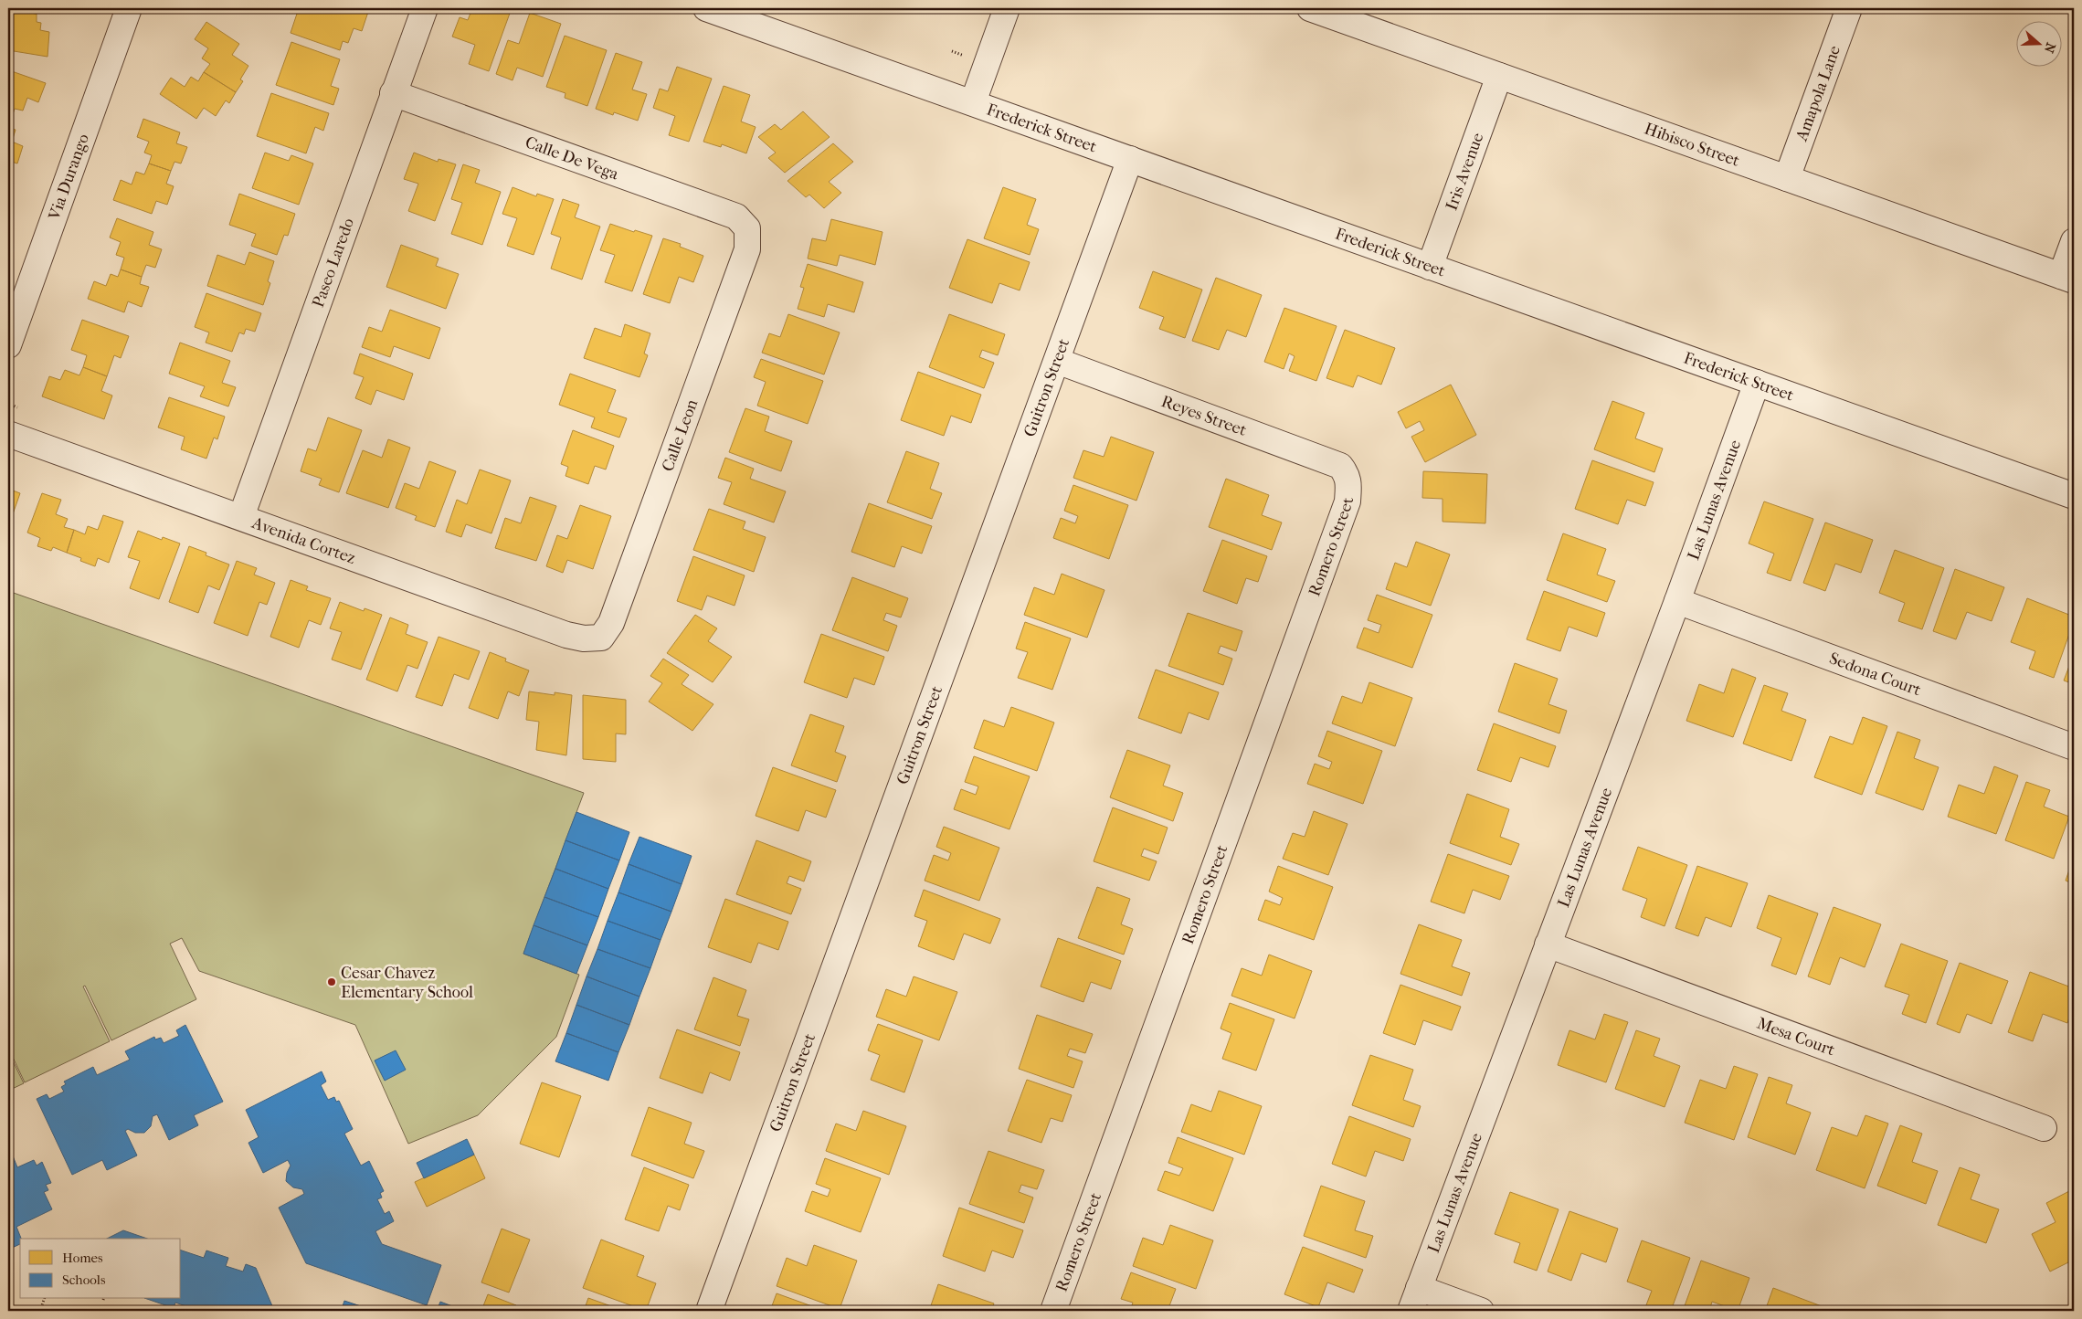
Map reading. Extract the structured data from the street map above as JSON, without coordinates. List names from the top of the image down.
{
  "streets": {
    "street": [
      "Amapola Lane",
      "Frederick Street",
      "Hibisco Street",
      "Calle De Vega",
      "Iris Avenue",
      "Via Durango",
      "Paseo Laredo",
      "Guitron Street",
      "Reyes Street",
      "Calle Leon",
      "Las Lunas Avenue",
      "Avenida Cortez",
      "Romero Street",
      "Sedona Court",
      "Mesa Court"
    ]
  },
  "crossings": [
    ["Amapola Lane", "Hibisco Street"],
    ["Frederick Street", "Iris Avenue"],
    ["Frederick Street", "Guitron Street"],
    ["Frederick Street", "Las Lunas Avenue"],
    ["Hibisco Street", "Iris Avenue"],
    ["Calle De Vega", "Paseo Laredo"],
    ["Calle De Vega", "Calle Leon"],
    ["Paseo Laredo", "Avenida Cortez"],
    ["Guitron Street", "Reyes Street"],
    ["Reyes Street", "Romero Street"],
    ["Calle Leon", "Avenida Cortez"],
    ["Las Lunas Avenue", "Sedona Court"],
    ["Las Lunas Avenue", "Mesa Court"]
  ],
  "places": ["Cesar Chavez Elementary School"],
  "legend": ["Homes", "Schools"],
  "north": "right"
}
